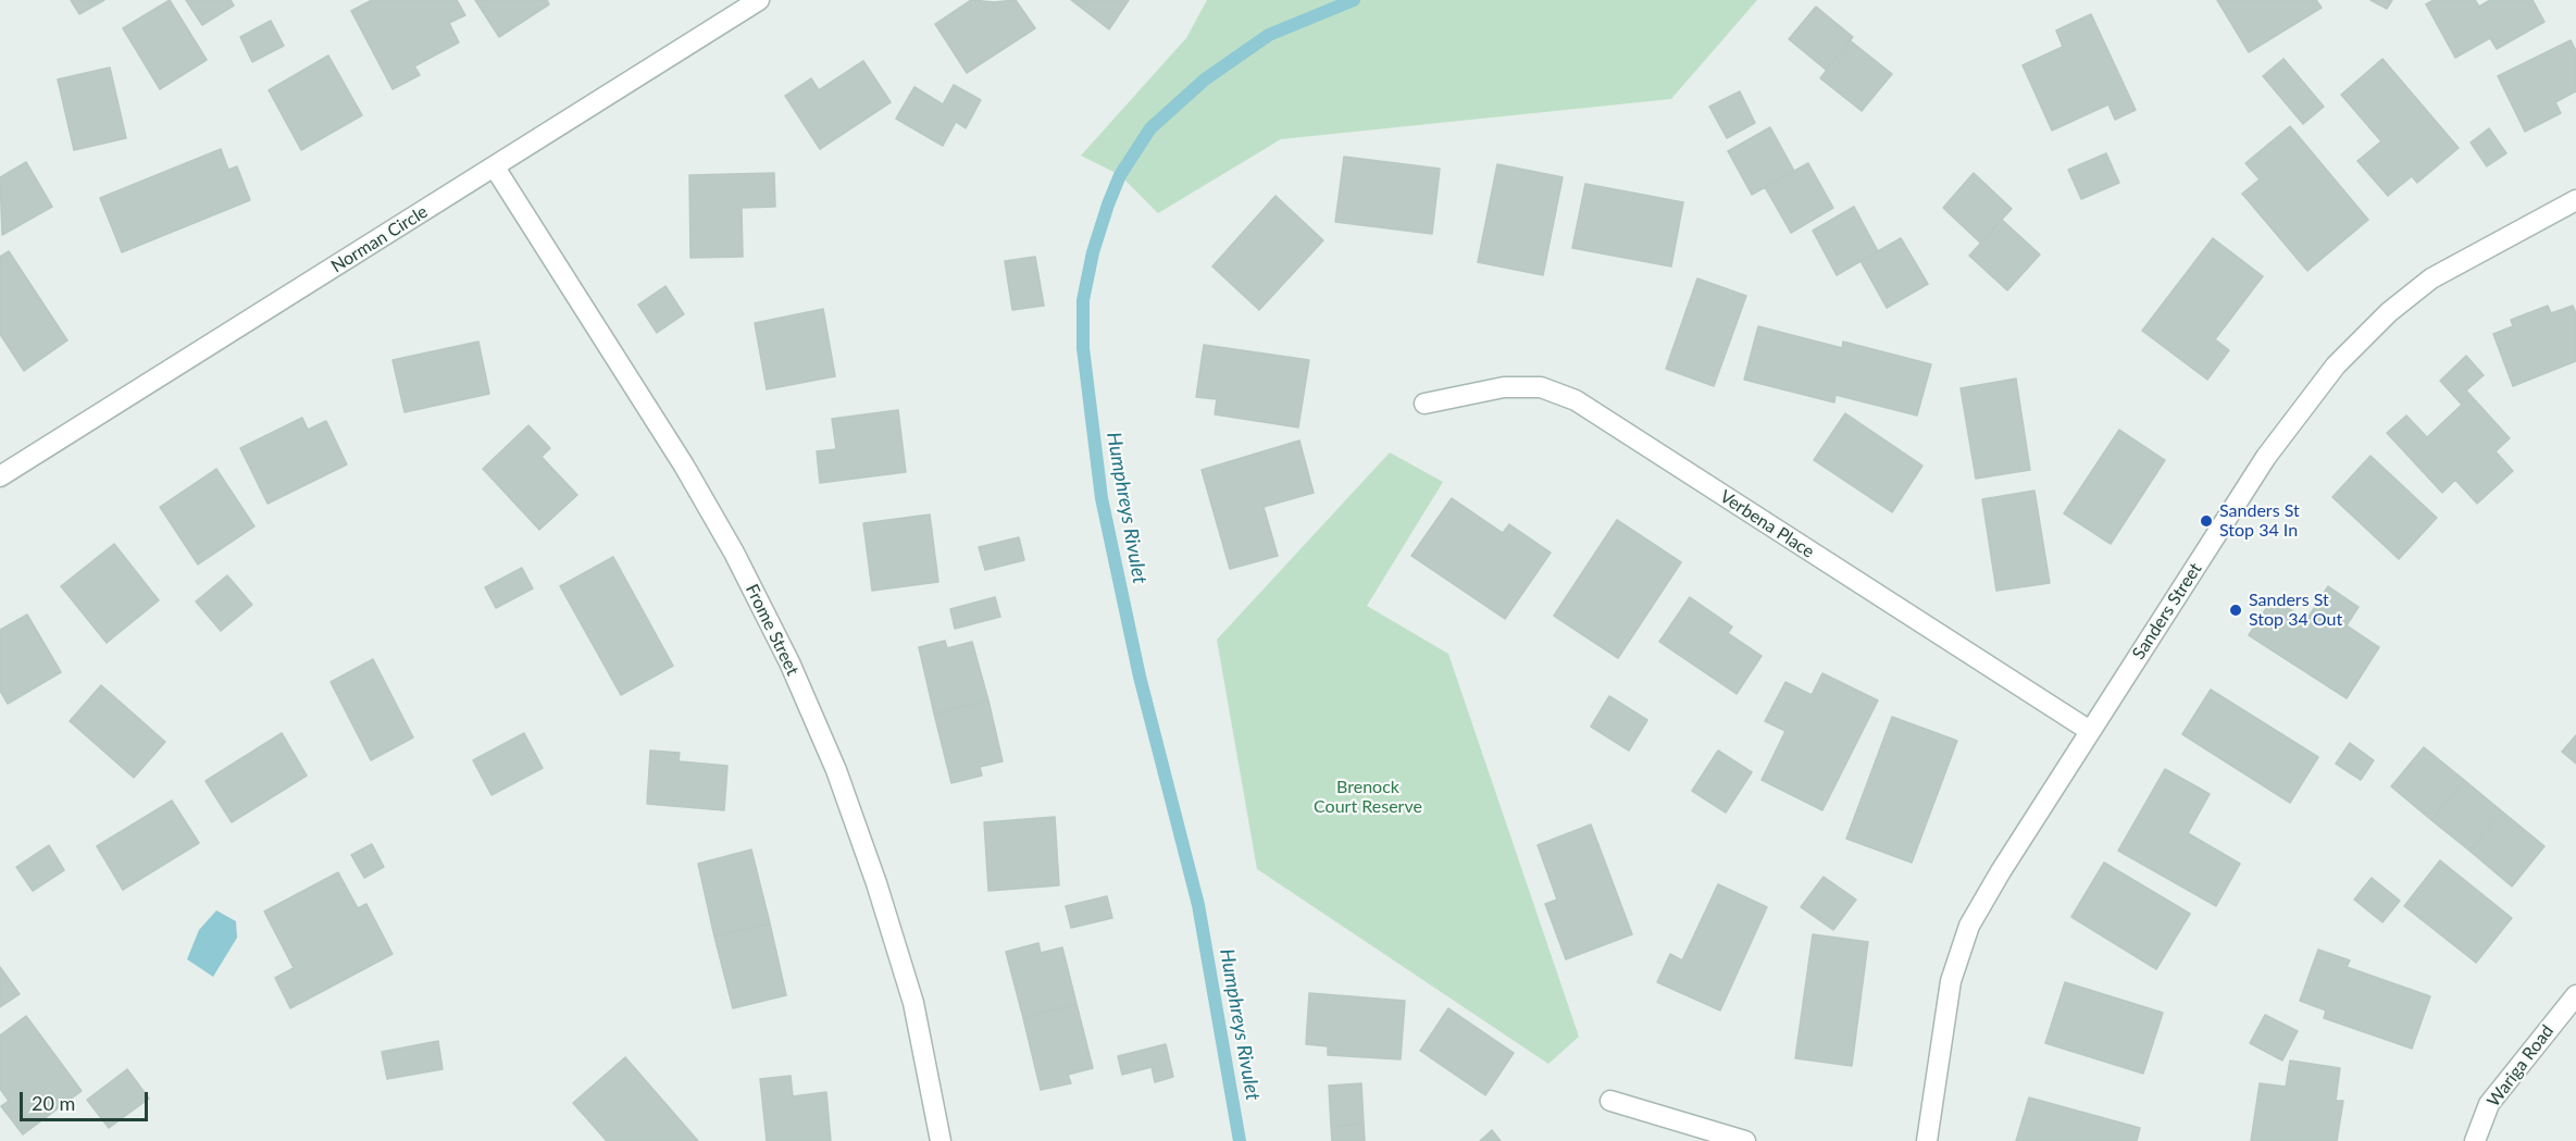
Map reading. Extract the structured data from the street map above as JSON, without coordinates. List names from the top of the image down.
{
  "streets": {
    "street": [
      "Norman Circle",
      "Verbena Place",
      "Sanders Street",
      "Frome Street",
      "Wariga Road"
    ]
  },
  "crossings": [
    ["Norman Circle", "Frome Street"],
    ["Verbena Place", "Sanders Street"]
  ],
  "water": ["Humphreys Rivulet"],
  "parks": ["Brenock Court Reserve"],
  "places": ["Sanders St Stop 34 In", "Sanders St Stop 34 Out"],
  "scale_bar": "20 m"
}
